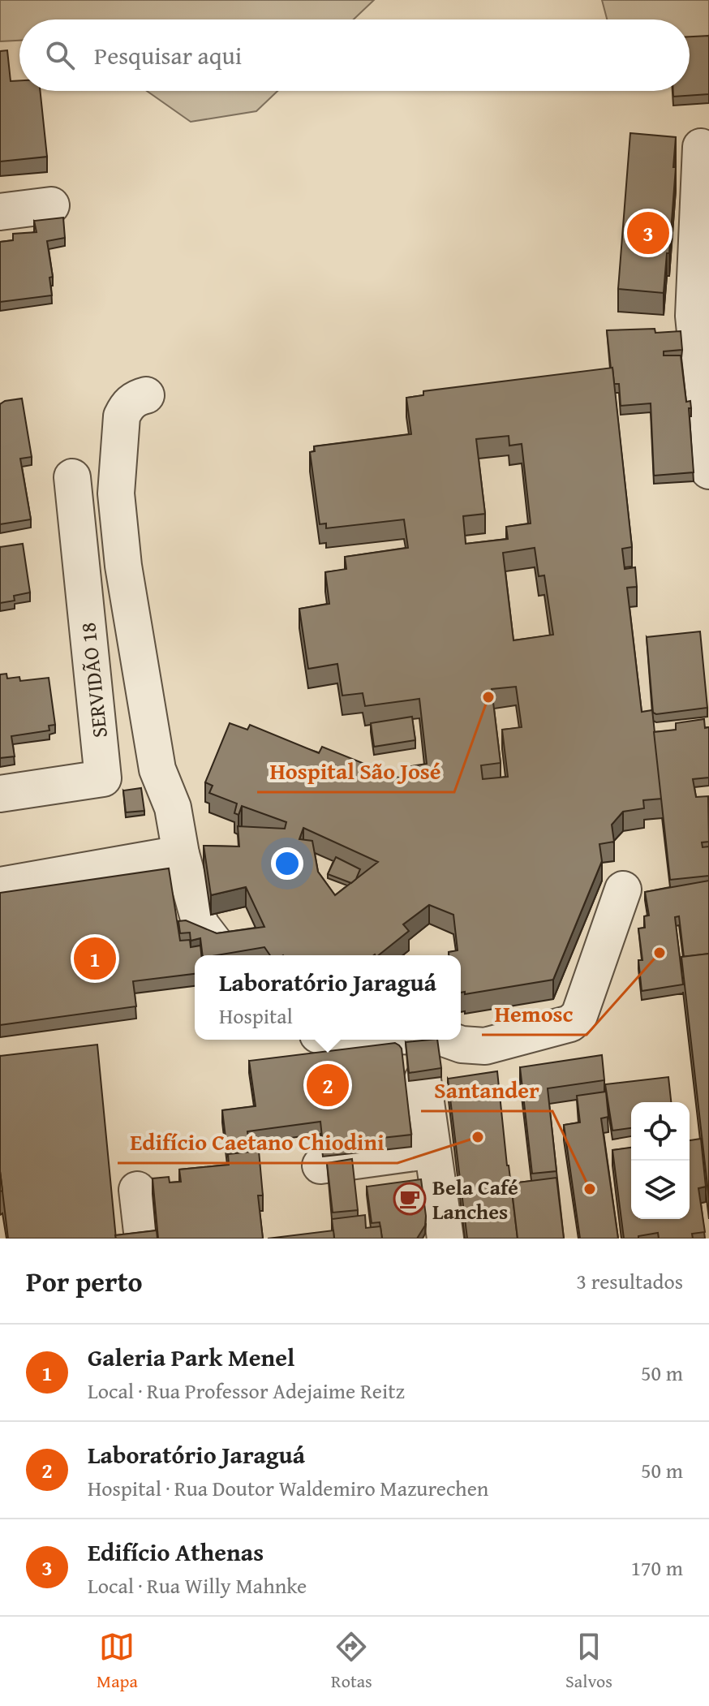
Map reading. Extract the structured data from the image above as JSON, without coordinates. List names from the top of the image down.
{
  "streets": {
    "street": ["SERVIDÃO 18"]
  },
  "places": {
    "other": [
      "Hospital São José",
      "Hemosc",
      "Edifício Caetano Chiodini",
      "Santander"
    ],
    "cafe": ["Bela Café Lanches"]
  },
  "page": {
    "search": "Pesquisar aqui",
    "pins": ["3", "1", "2"],
    "popup": ["Laboratório Jaraguá", "Hospital"],
    "heading": ["Por perto", "3 resultados"],
    "list": [
      {
        "mark": "1",
        "name": "Galeria Park Menel",
        "note": "Local · Rua Professor Adejaime Reitz",
        "value": "50 m"
      },
      {
        "mark": "2",
        "name": "Laboratório Jaraguá",
        "note": "Hospital · Rua Doutor Waldemiro Mazurechen",
        "value": "50 m"
      },
      {
        "mark": "3",
        "name": "Edifício Athenas",
        "note": "Local · Rua Willy Mahnke",
        "value": "170 m"
      }
    ],
    "nav": ["Mapa", "Rotas", "Salvos"]
  }
}
